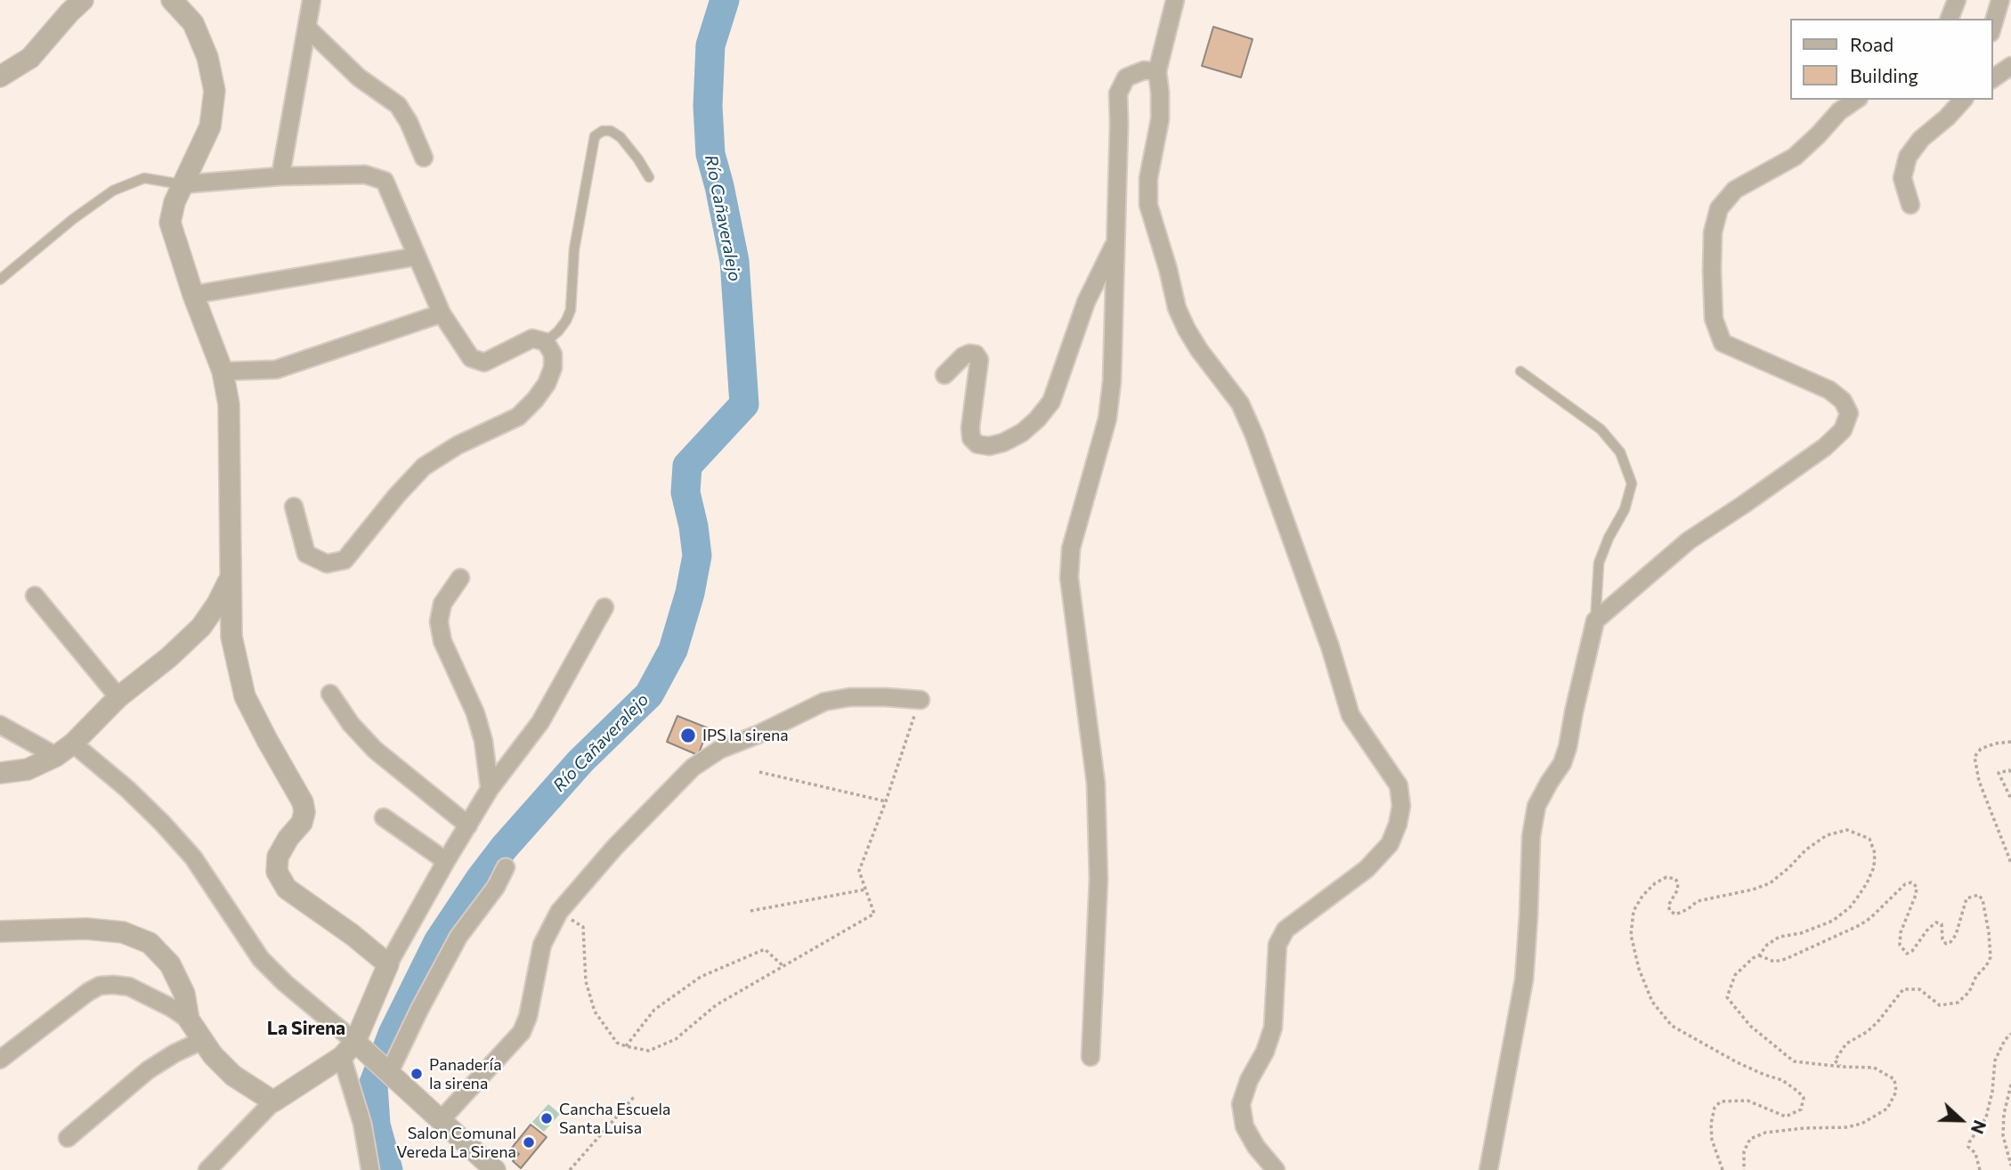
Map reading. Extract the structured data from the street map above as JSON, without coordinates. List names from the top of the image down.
{
  "districts": ["La Sirena"],
  "water": ["Río Cañaveralejo"],
  "places": [
    "IPS la sirena",
    "Panadería la sirena",
    "Cancha Escuela Santa Luisa",
    "Salon Comunal Vereda La Sirena"
  ],
  "legend": ["Road", "Building"],
  "north": "right"
}
